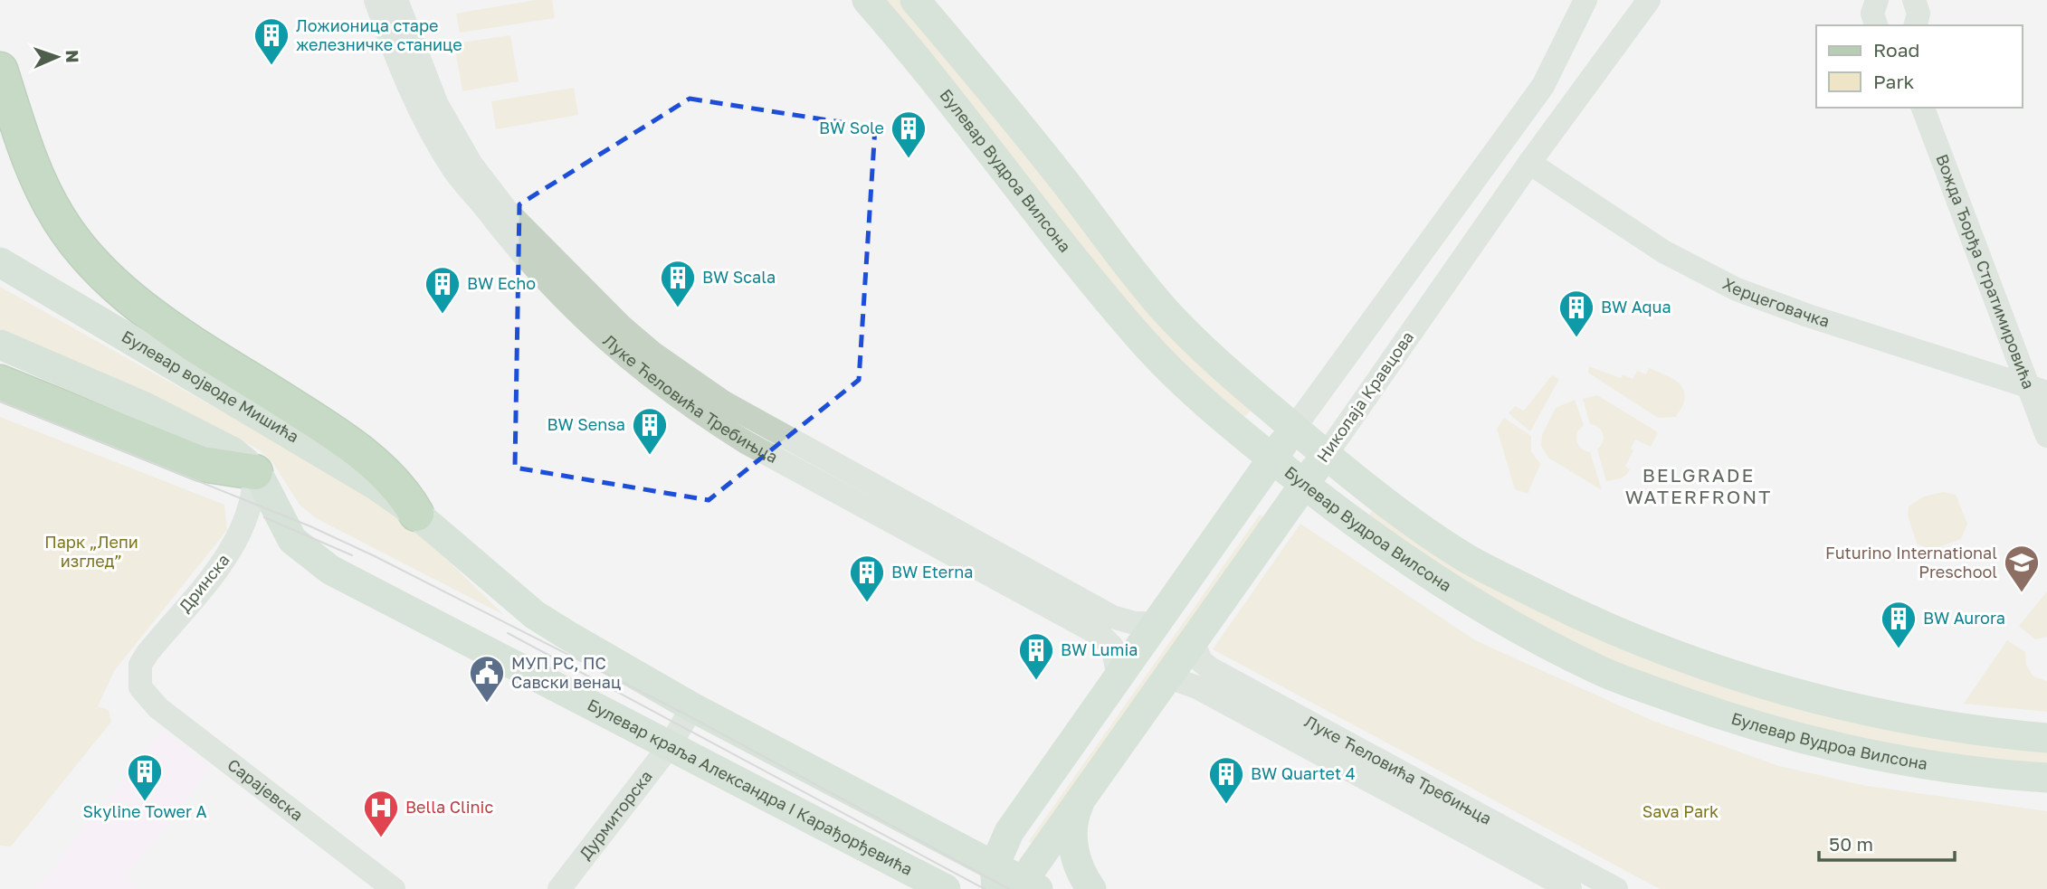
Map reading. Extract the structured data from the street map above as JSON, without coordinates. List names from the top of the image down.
{
  "streets": {
    "main road": [
      "Булевар Вудроа Вилсона",
      "Булевар војводе Мишића",
      "Николаја Кравцова",
      "Булевар краља Александра I Карађорђевића"
    ],
    "street": [
      "Вожда Ђорђа Стратимировића",
      "Херцеговачка",
      "Луке Ћеловића Требињца",
      "Дринска",
      "Сарајевска",
      "Дурмиторска"
    ]
  },
  "crossings": [
    ["Булевар Вудроа Вилсона", "Николаја Кравцова"],
    ["Вожда Ђорђа Стратимировића", "Херцеговачка"],
    ["Херцеговачка", "Николаја Кравцова"],
    ["Николаја Кравцова", "Луке Ћеловића Требињца"],
    ["Дринска", "Булевар краља Александра I Карађорђевића"],
    ["Дринска", "Сарајевска"],
    ["Булевар краља Александра I Карађорђевића", "Дурмиторска"]
  ],
  "districts": ["BELGRADE WATERFRONT"],
  "parks": ["Парк „Лепи изглед”", "Sava Park"],
  "places": {
    "building": [
      "Ложионица старе железничке станице",
      "BW Sole",
      "BW Scala",
      "BW Echo",
      "BW Aqua",
      "BW Sensa",
      "BW Eterna",
      "BW Aurora",
      "BW Lumia",
      "Skyline Tower A",
      "BW Quartet 4"
    ],
    "school or university": ["Futurino International Preschool"],
    "public building": ["МУП РС, ПС Савски венац"],
    "hospital": ["Bella Clinic"]
  },
  "legend": ["Road", "Park"],
  "scale_bar": "50 m",
  "north": "right"
}
